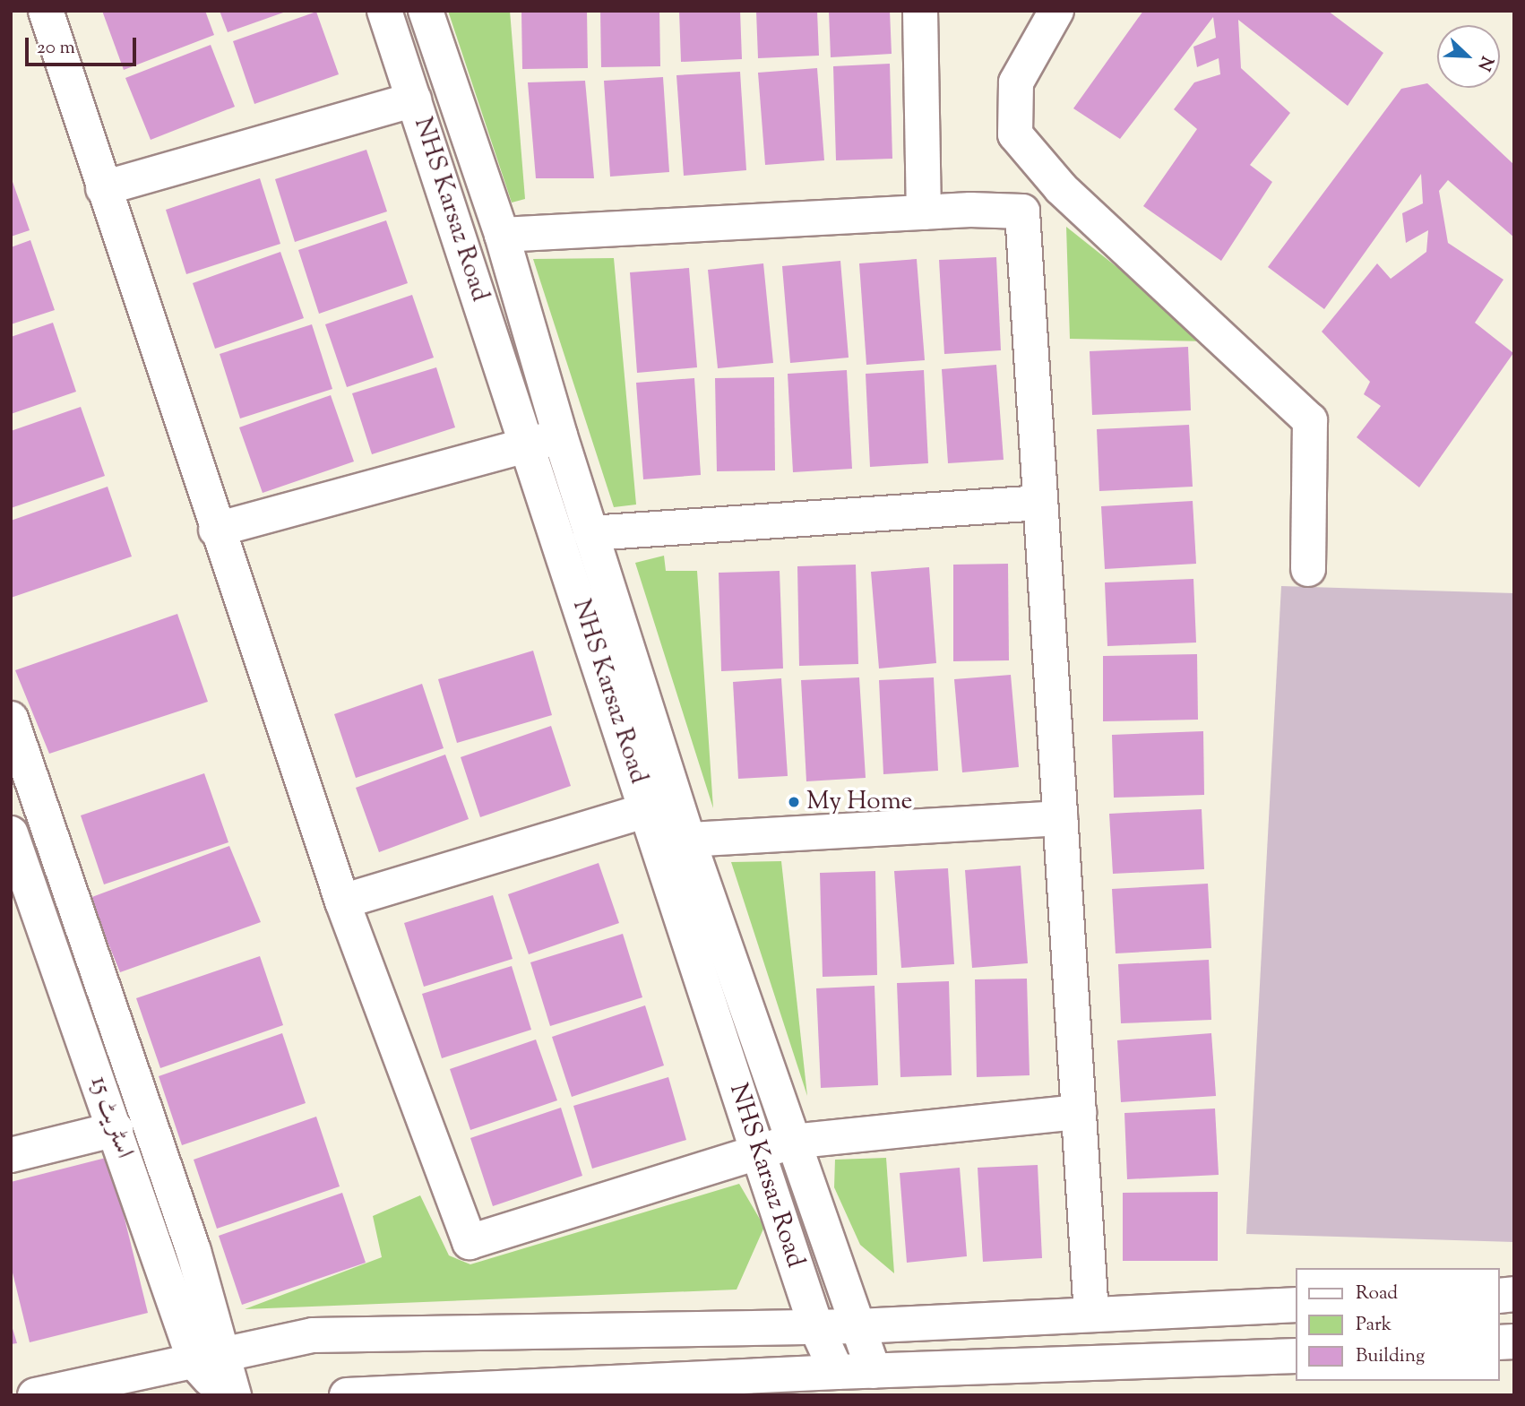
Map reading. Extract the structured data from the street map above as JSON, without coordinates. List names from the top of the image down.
{
  "streets": {
    "street": ["NHS Karsaz Road", "اسٹریٹ 15"]
  },
  "places": ["My Home"],
  "legend": ["Road", "Park", "Building"],
  "scale_bar": "20 m",
  "north": "bottom right"
}
